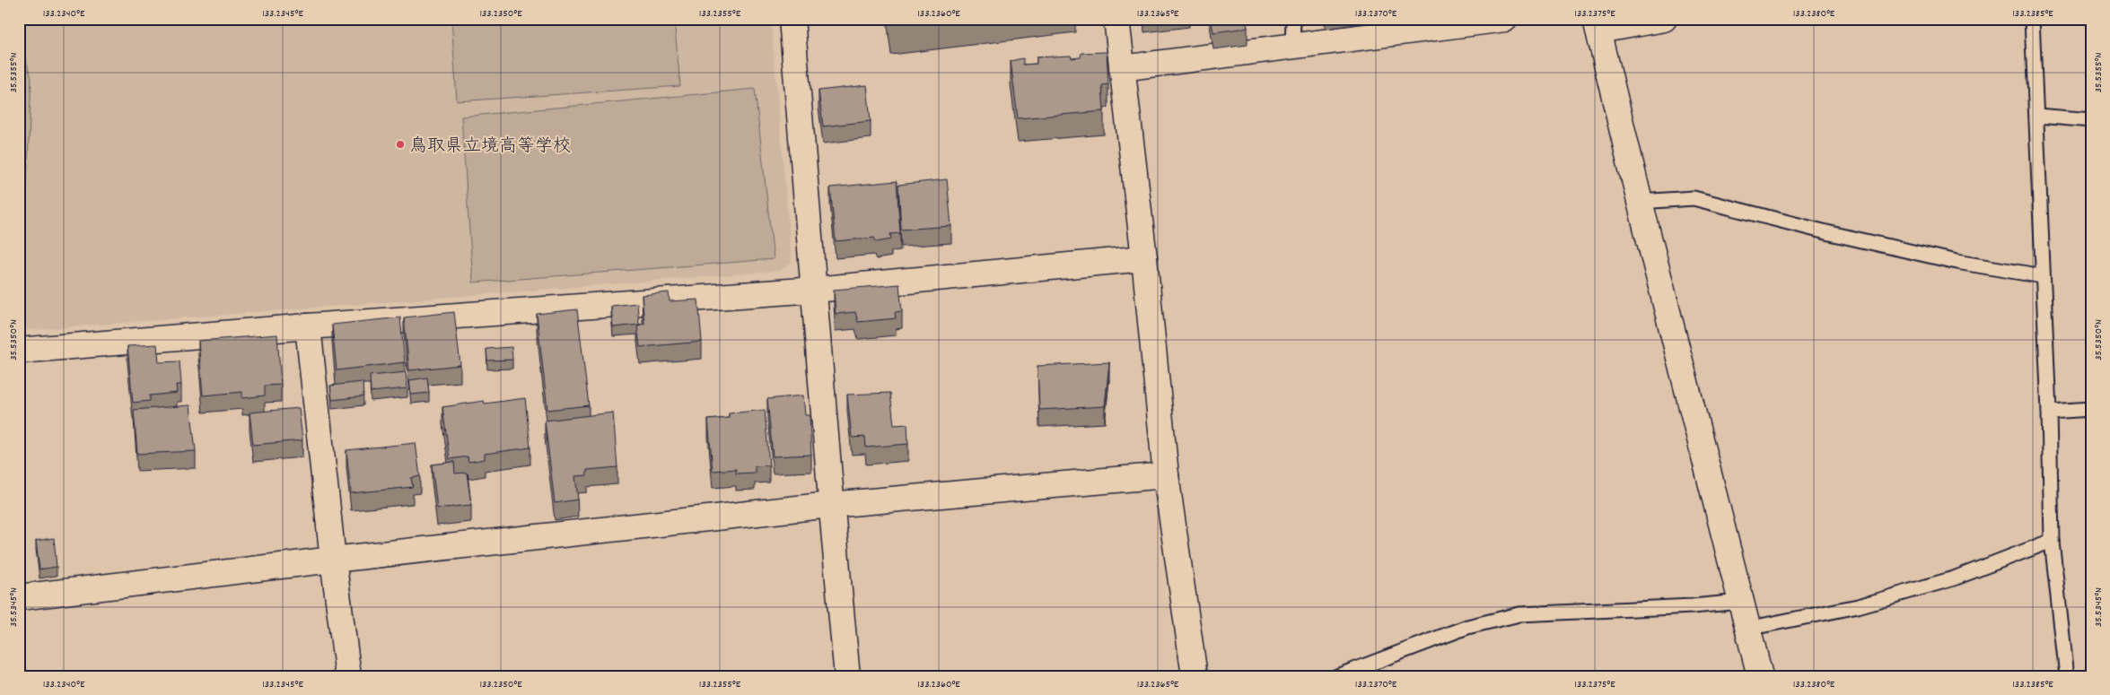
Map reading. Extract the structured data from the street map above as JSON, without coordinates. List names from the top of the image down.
{
  "places": ["鳥取県立境高等学校"],
  "coordinates": [
    "133.2340°E",
    "133.2345°E",
    "133.2350°E",
    "133.2355°E",
    "133.2360°E",
    "133.2365°E",
    "133.2370°E",
    "133.2375°E",
    "133.2380°E",
    "133.2385°E",
    "35.5355°N",
    "35.5350°N",
    "35.5345°N"
  ]
}
